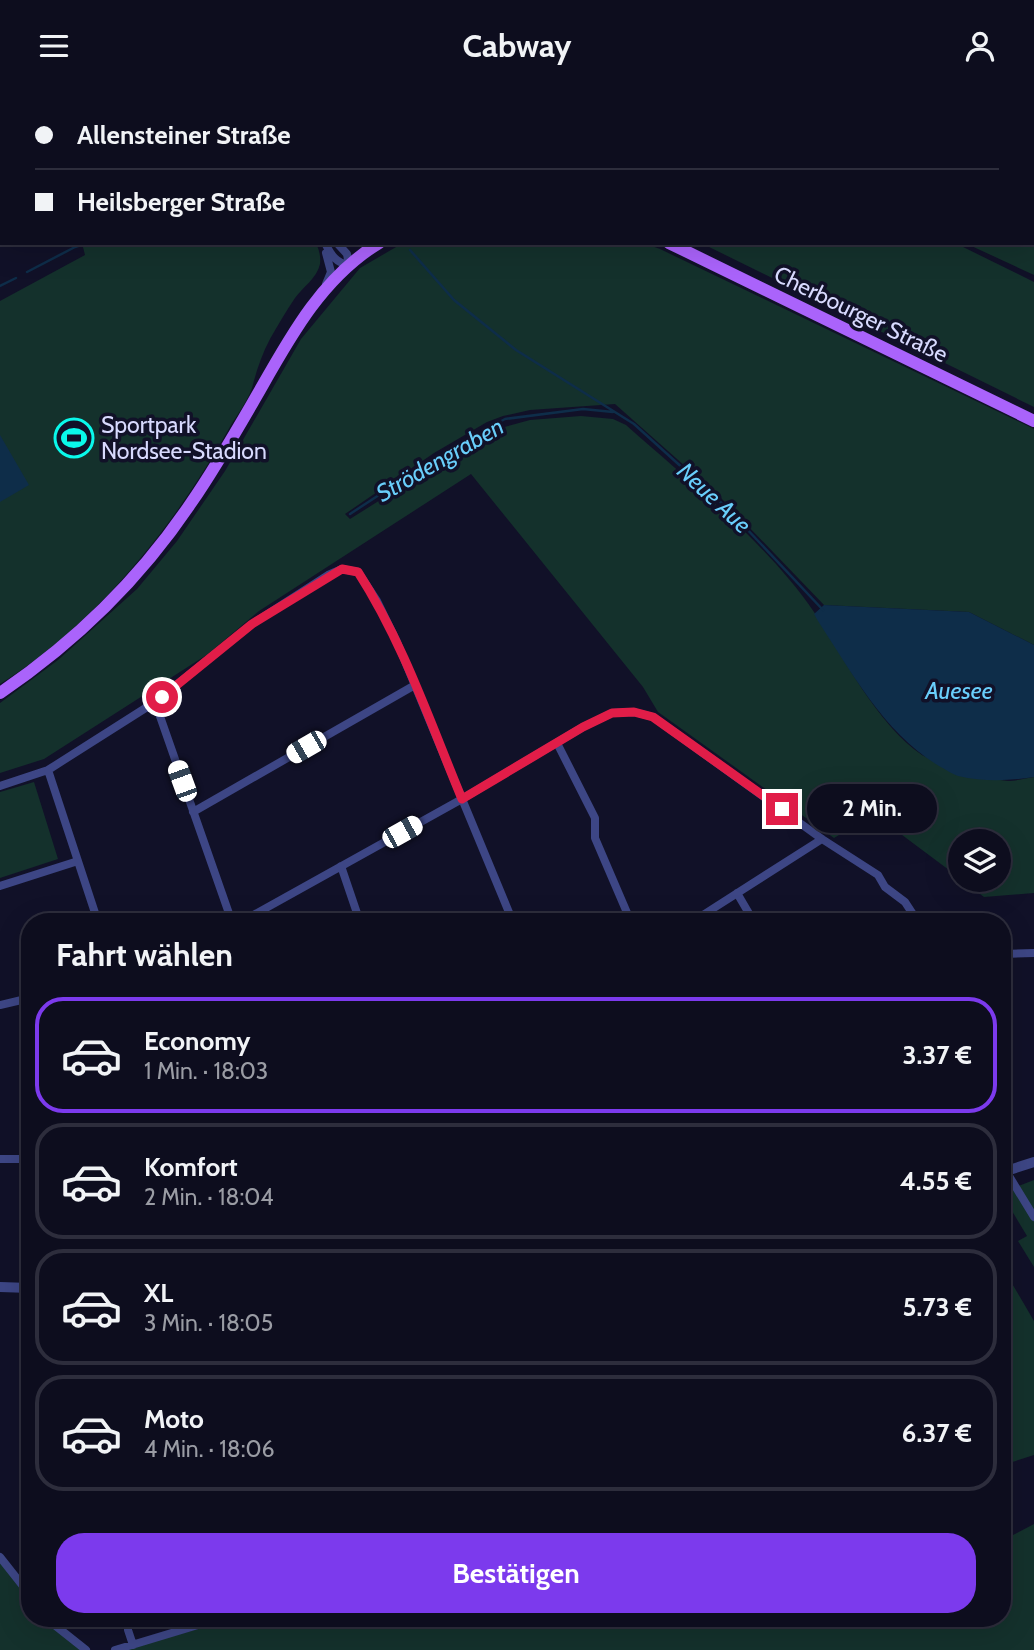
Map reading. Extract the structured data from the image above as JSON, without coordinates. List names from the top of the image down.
{
  "streets": {
    "main road": ["Cherbourger Straße"]
  },
  "water": ["Strödengraben", "Neue Aue", "Auesee"],
  "places": {
    "sports": ["Sportpark Nordsee-Stadion"]
  },
  "page": {
    "header": "Cabway",
    "banner": ["Allensteiner Straße", "Heilsberger Straße"],
    "bubble": "2 Min.",
    "heading": "Fahrt wählen",
    "list": [
      {
        "name": "Economy",
        "note": "1 Min. · 18:03",
        "value": "3.37 €"
      },
      {
        "name": "Komfort",
        "note": "2 Min. · 18:04",
        "value": "4.55 €"
      },
      {
        "name": "XL",
        "note": "3 Min. · 18:05",
        "value": "5.73 €"
      },
      {
        "name": "Moto",
        "note": "4 Min. · 18:06",
        "value": "6.37 €"
      }
    ],
    "buttons": "Bestätigen"
  }
}
